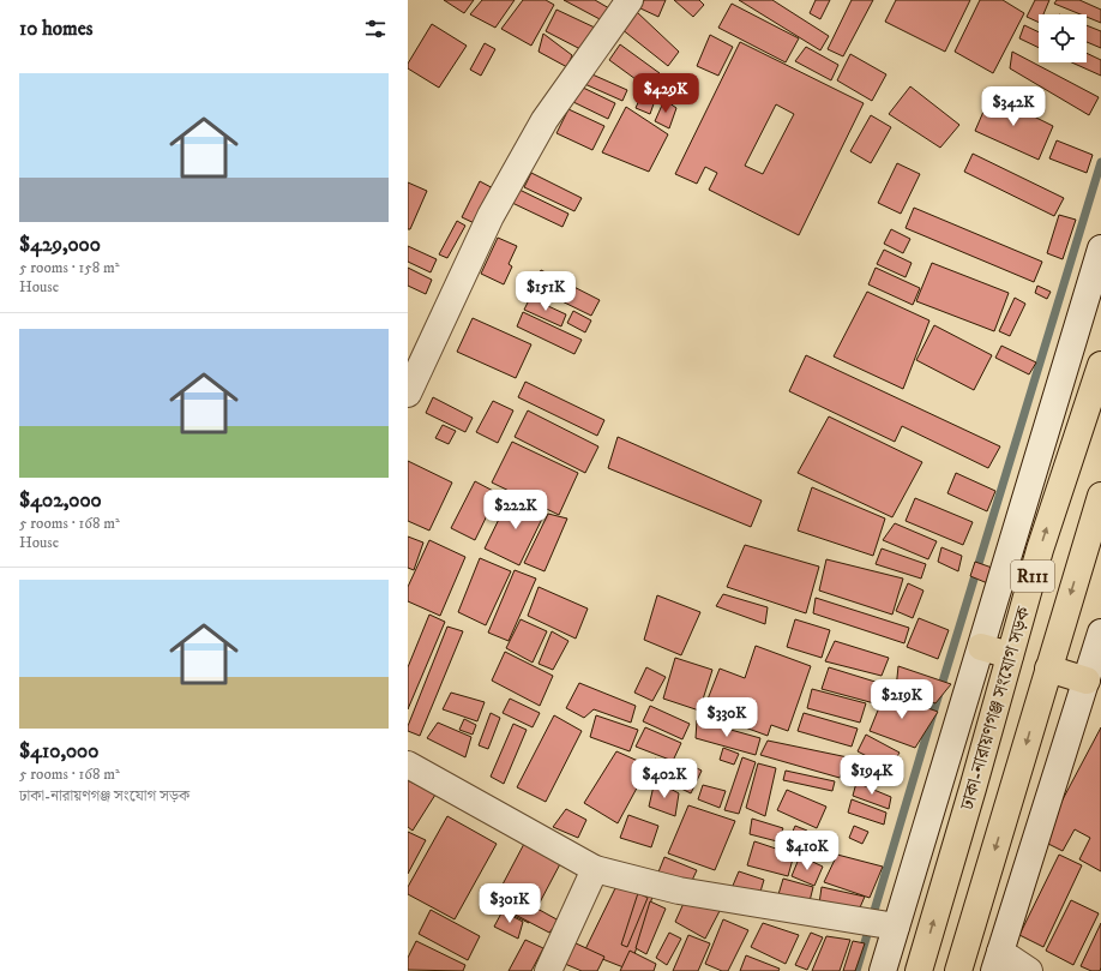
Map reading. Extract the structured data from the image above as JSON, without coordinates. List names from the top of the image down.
{
  "streets": {
    "main road": ["R111", "ঢাকা-নারায়ণগঞ্জ সংযোগ সড়ক"]
  },
  "page": {
    "heading": "10 homes",
    "list": [
      {
        "name": "$429,000",
        "note": "5 rooms · 158 m² · House"
      },
      {
        "name": "$402,000",
        "note": "5 rooms · 168 m² · House"
      },
      {
        "name": "$410,000",
        "note": "5 rooms · 168 m² · ঢাকা-নারায়ণগঞ্জ সংযোগ সড়ক"
      }
    ],
    "price": [
      "$429K",
      "$342K",
      "$151K",
      "$222K",
      "$219K",
      "$330K",
      "$194K",
      "$402K",
      "$410K",
      "$301K"
    ]
  }
}
